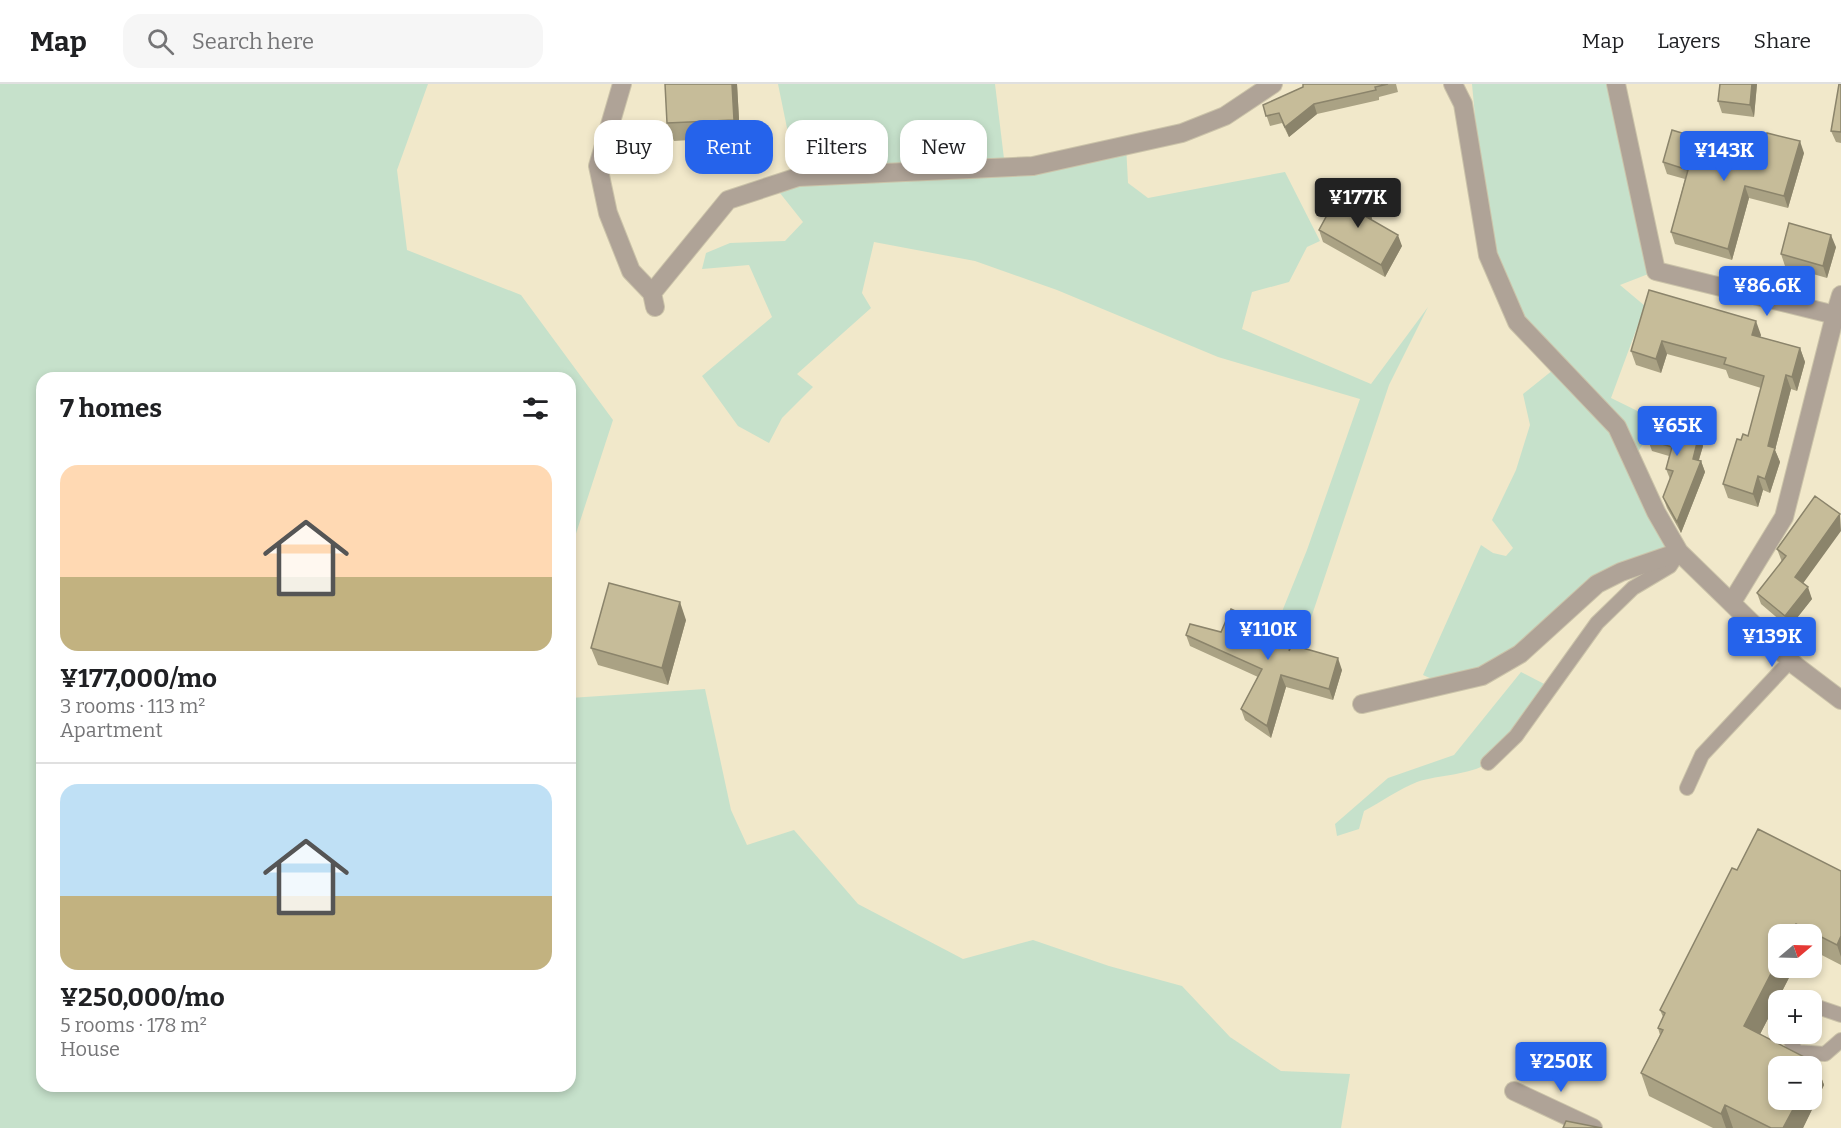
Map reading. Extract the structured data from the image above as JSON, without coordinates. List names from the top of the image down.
{
  "north": "right",
  "page": {
    "header": "Map",
    "search": "Search here",
    "nav": ["Map", "Layers", "Share"],
    "chip": [
      "Buy",
      "Rent",
      "Filters",
      "New"
    ],
    "price": [
      "¥143K",
      "¥177K",
      "¥86.6K",
      "¥65K",
      "¥110K",
      "¥139K",
      "¥250K"
    ],
    "heading": "7 homes",
    "list": [
      {
        "name": "¥177,000/mo",
        "note": "3 rooms · 113 m² · Apartment"
      },
      {
        "name": "¥250,000/mo",
        "note": "5 rooms · 178 m² · House"
      }
    ],
    "map_buttons": ["+", "−"]
  }
}
